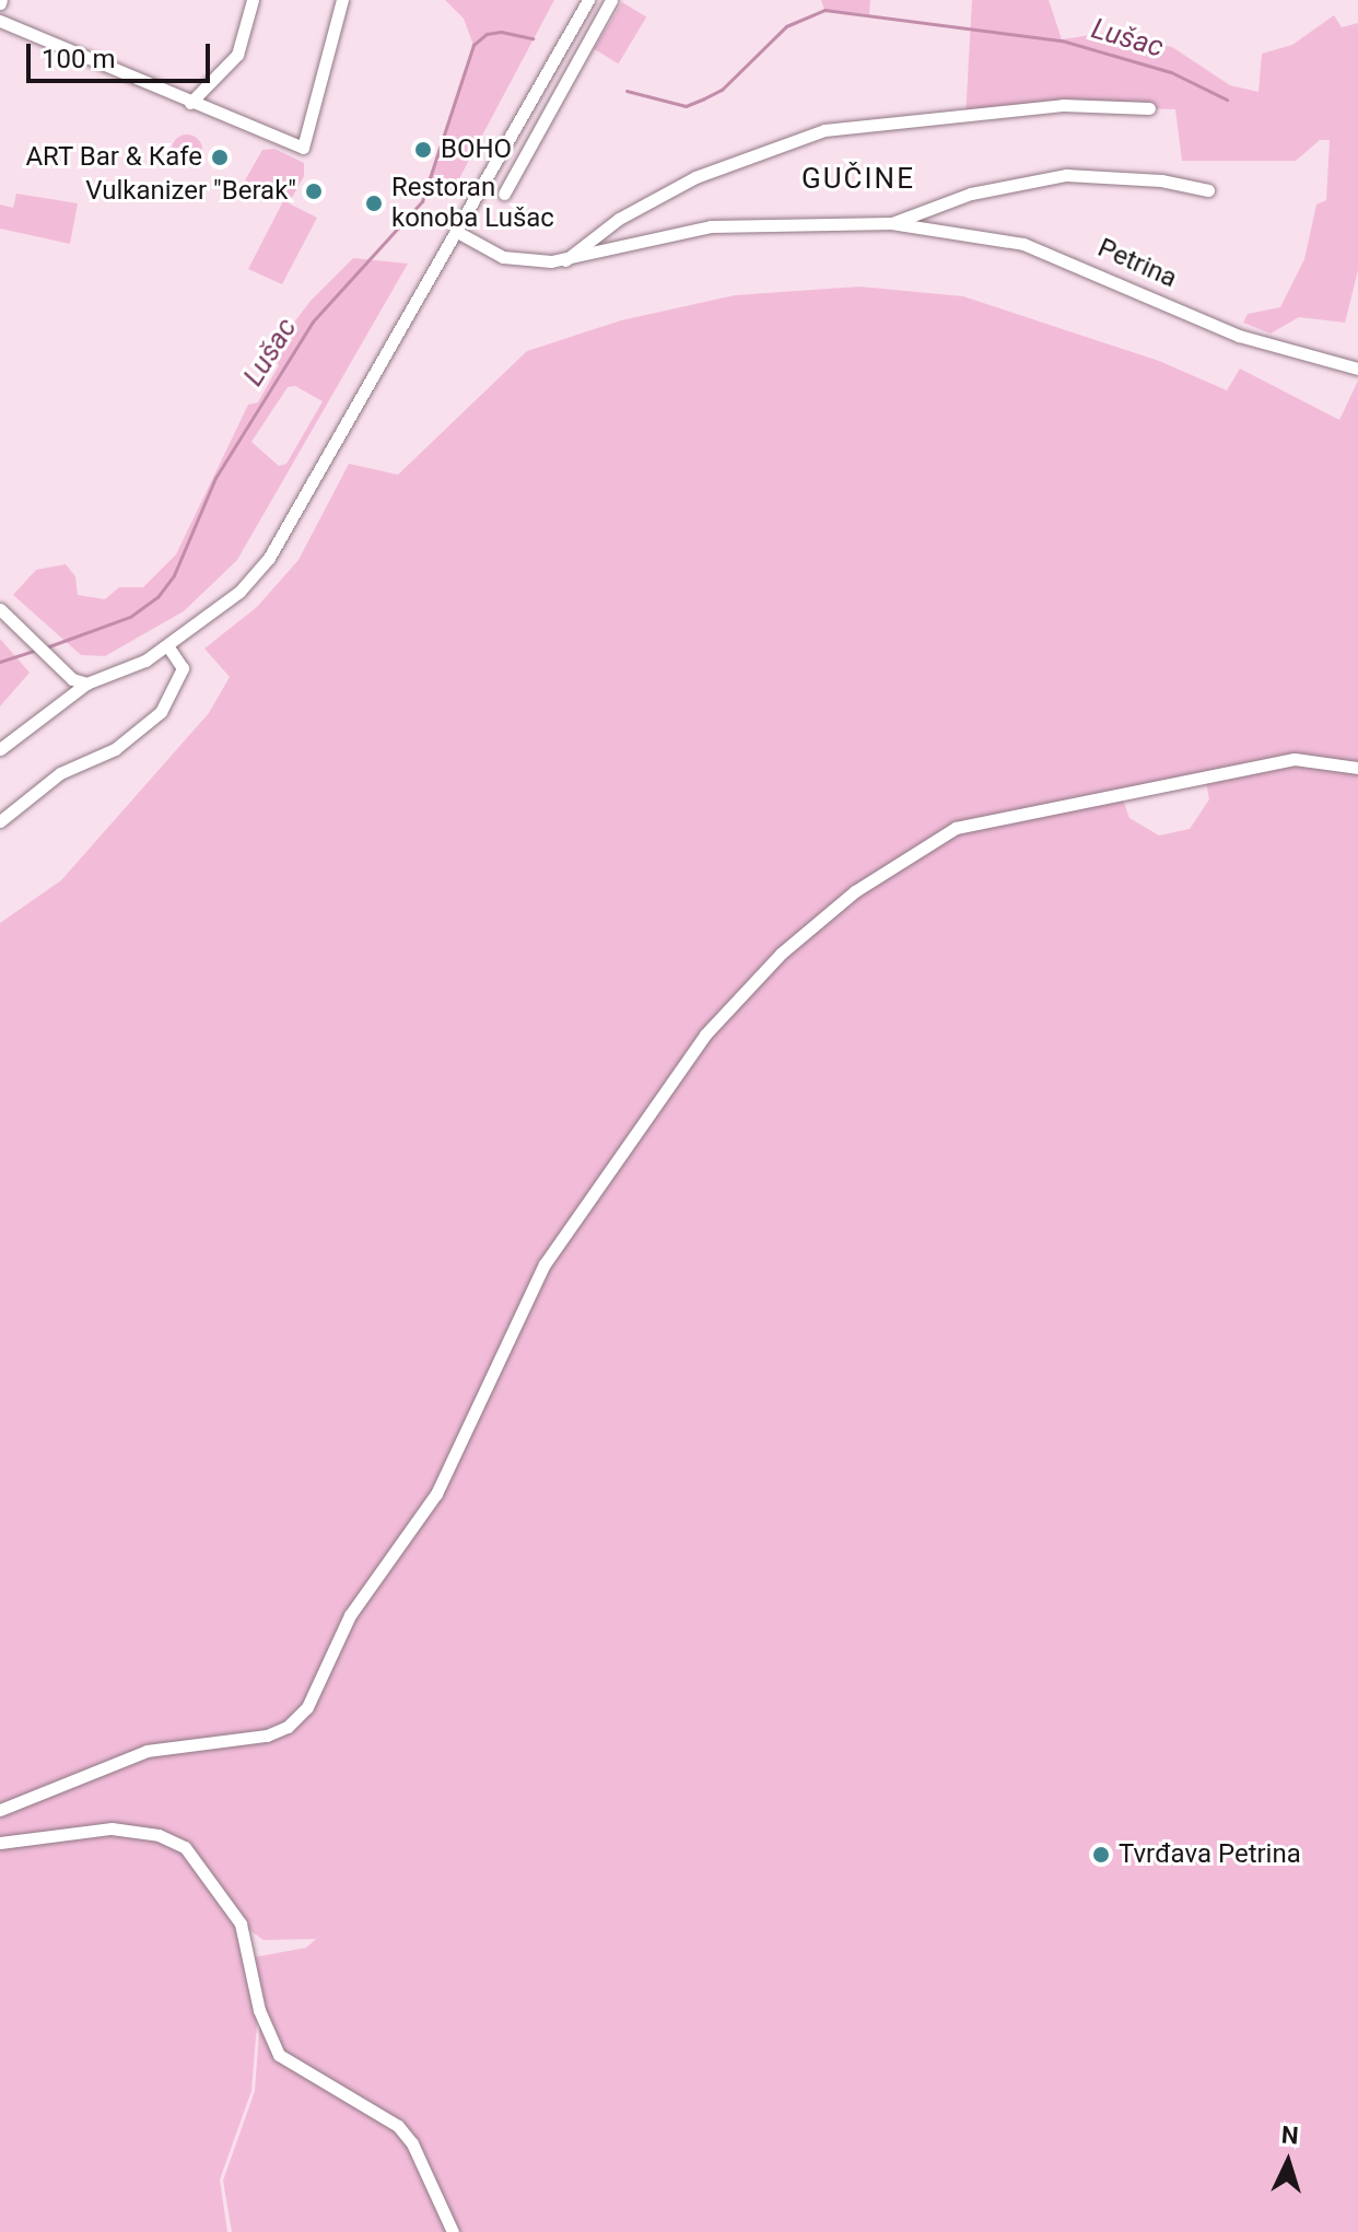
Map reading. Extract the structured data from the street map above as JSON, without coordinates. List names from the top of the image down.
{
  "streets": {
    "street": ["Petrina"]
  },
  "districts": ["GUČINE"],
  "water": ["Lušac"],
  "places": [
    "BOHO",
    "ART Bar & Кafe",
    "Vulkanizer \"Berak\"",
    "Restoran konoba Lušac",
    "Tvrđava Petrina"
  ],
  "scale_bar": "100 m",
  "north": "top"
}
